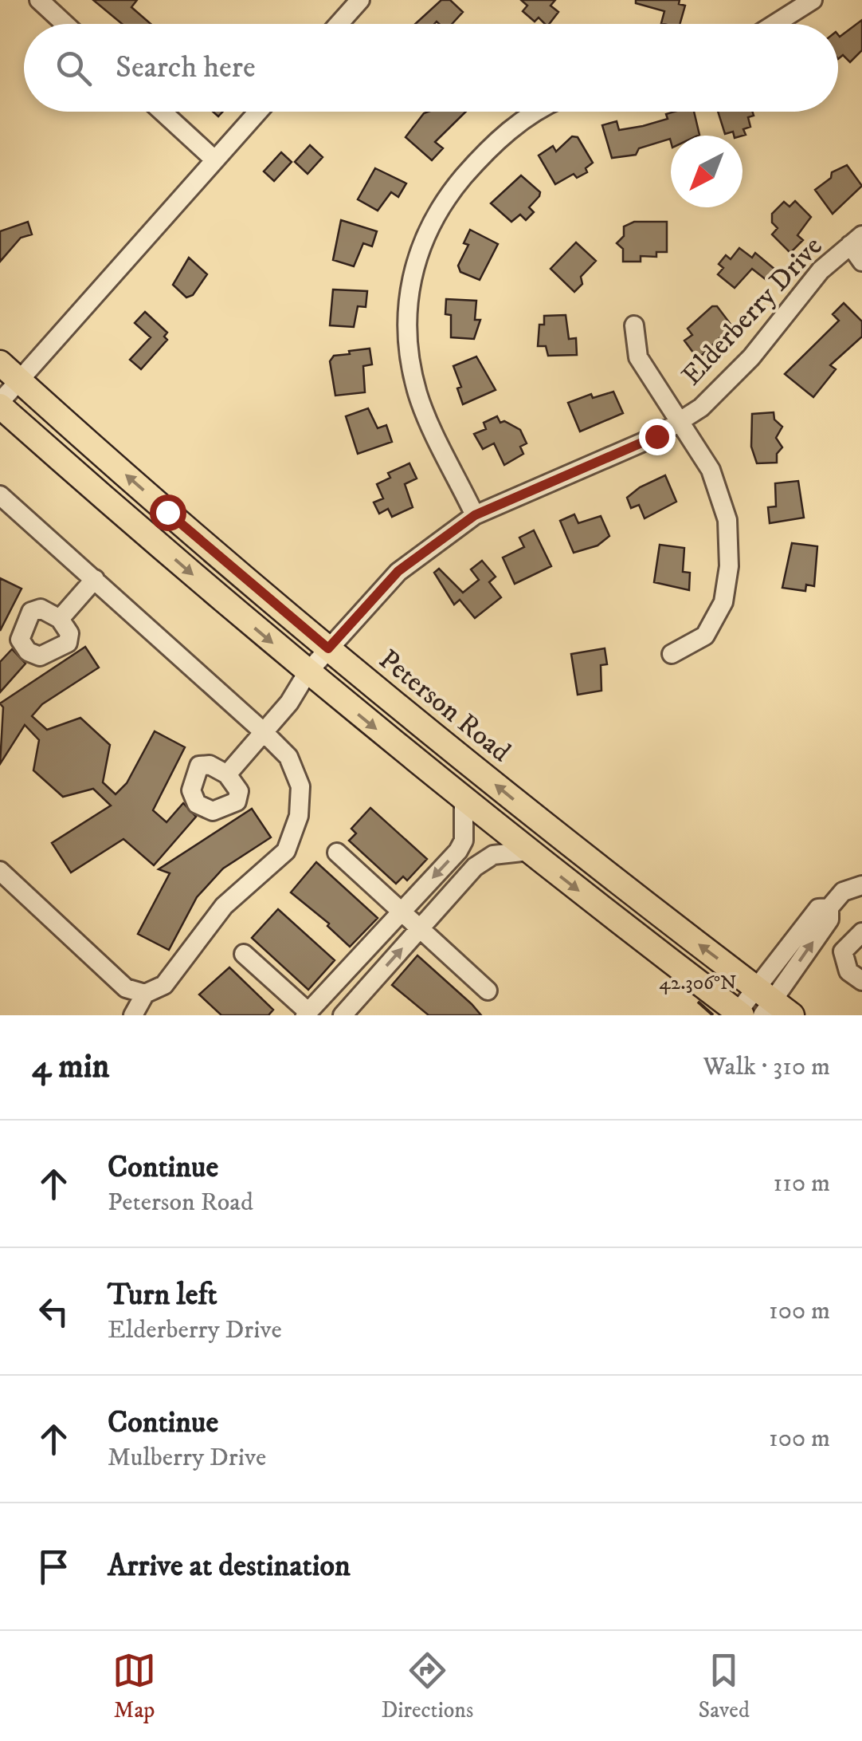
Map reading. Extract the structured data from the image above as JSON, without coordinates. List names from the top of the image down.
{
  "streets": {
    "main road": ["Peterson Road"],
    "street": ["Elderberry Drive"]
  },
  "north": "bottom left",
  "page": {
    "search": "Search here",
    "heading": ["4 min", "Walk · 310 m"],
    "list": [
      ["Continue", "Peterson Road", "110 m"],
      ["Turn left", "Elderberry Drive", "100 m"],
      ["Continue", "Mulberry Drive", "100 m"],
      "Arrive at destination"
    ],
    "nav": ["Map", "Directions", "Saved"]
  },
  "coordinates": ["42.306°N"]
}
